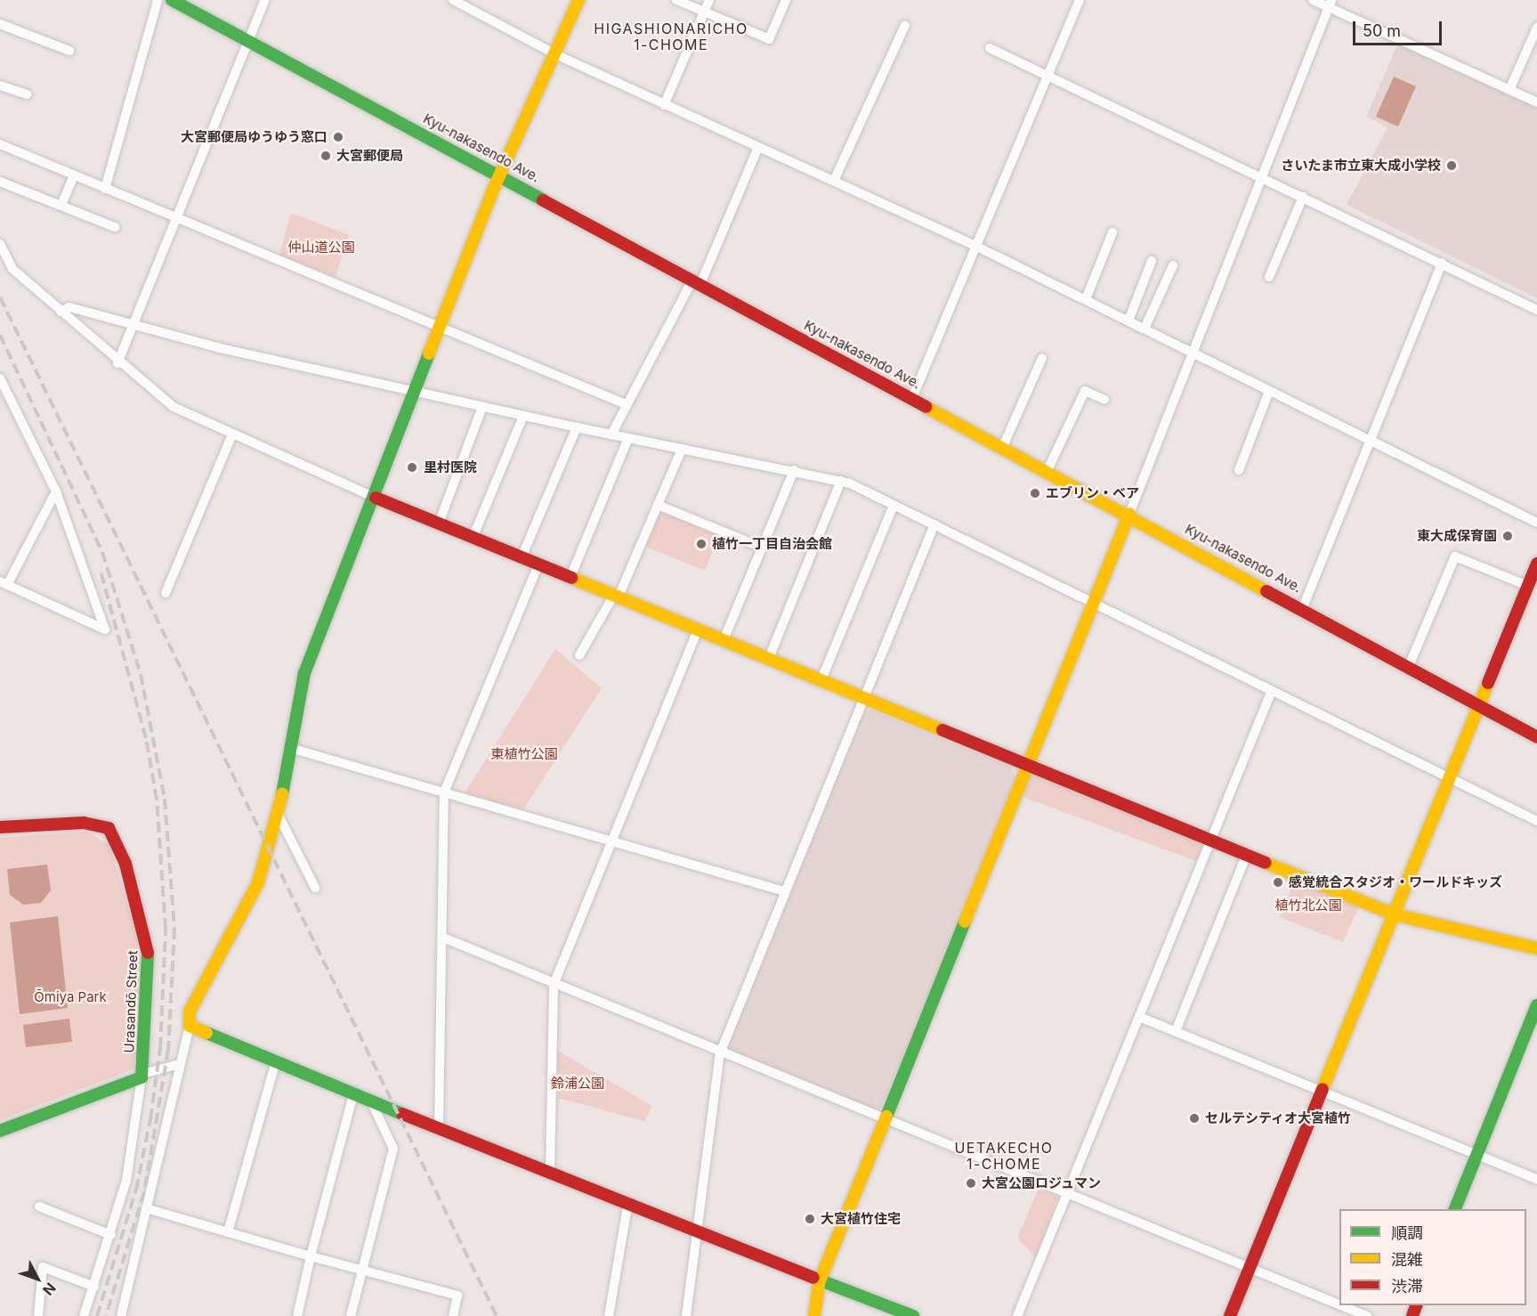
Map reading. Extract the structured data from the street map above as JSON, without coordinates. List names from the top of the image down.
{
  "streets": {
    "street": ["Kyu-nakasendo Ave.", "Urasandō Street"]
  },
  "districts": ["HIGASHIONARICHO 1-CHOME", "UETAKECHO 1-CHOME"],
  "parks": [
    "仲山道公園",
    "東植竹公園",
    "植竹北公園",
    "Ōmiya Park",
    "鈴浦公園"
  ],
  "places": [
    "大宮郵便局ゆうゆう窓口",
    "大宮郵便局",
    "さいたま市立東大成小学校",
    "里村医院",
    "エブリン・ベア",
    "東大成保育園",
    "植竹一丁目自治会館",
    "感覚統合スタジオ・ワールドキッズ",
    "セルテシティオ大宮植竹",
    "大宮公園ロジュマン",
    "大宮植竹住宅"
  ],
  "legend": ["順調", "混雑", "渋滞"],
  "scale_bar": "50 m",
  "north": "bottom right"
}
